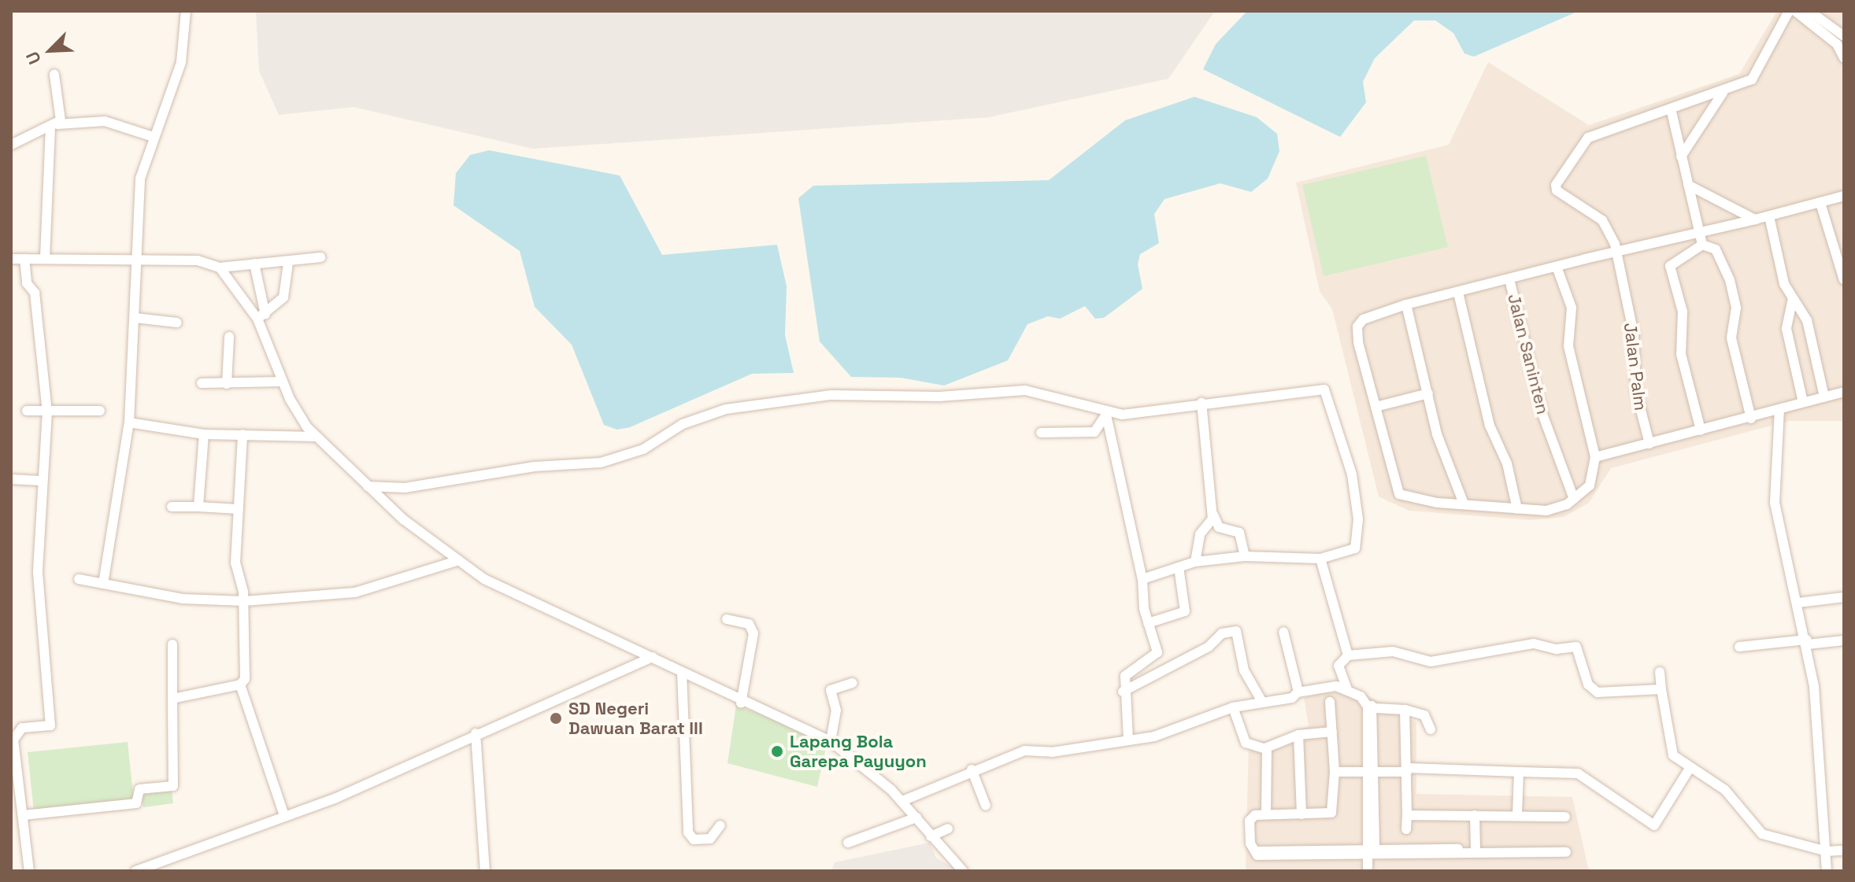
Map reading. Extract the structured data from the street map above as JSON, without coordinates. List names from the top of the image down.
{
  "streets": {
    "street": ["Jalan Saninten", "Jalan Palm"]
  },
  "places": ["SD Negeri Dawuan Barat III", "Lapang Bola Garepa Payuyon"],
  "north": "bottom left"
}
